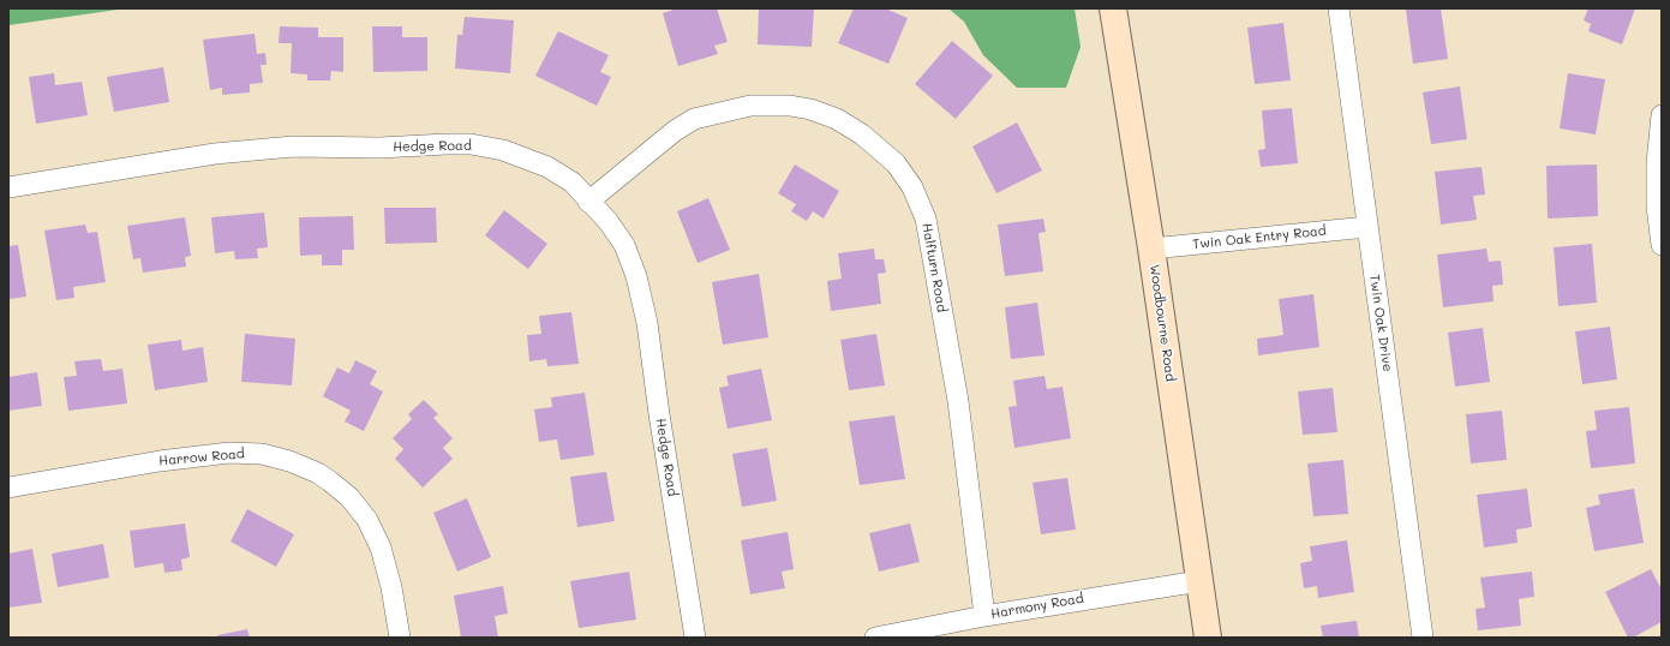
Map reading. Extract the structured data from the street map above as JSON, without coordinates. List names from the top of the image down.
{
  "streets": {
    "main road": ["Woodbourne Road"],
    "street": [
      "Hedge Road",
      "Twin Oak Entry Road",
      "Halfturn Road",
      "Twin Oak Drive",
      "Harrow Road",
      "Harmony Road"
    ]
  },
  "crossings": [
    ["Hedge Road", "Halfturn Road"],
    ["Twin Oak Entry Road", "Woodbourne Road"],
    ["Twin Oak Entry Road", "Twin Oak Drive"],
    ["Halfturn Road", "Harmony Road"],
    ["Woodbourne Road", "Harmony Road"]
  ]
}
